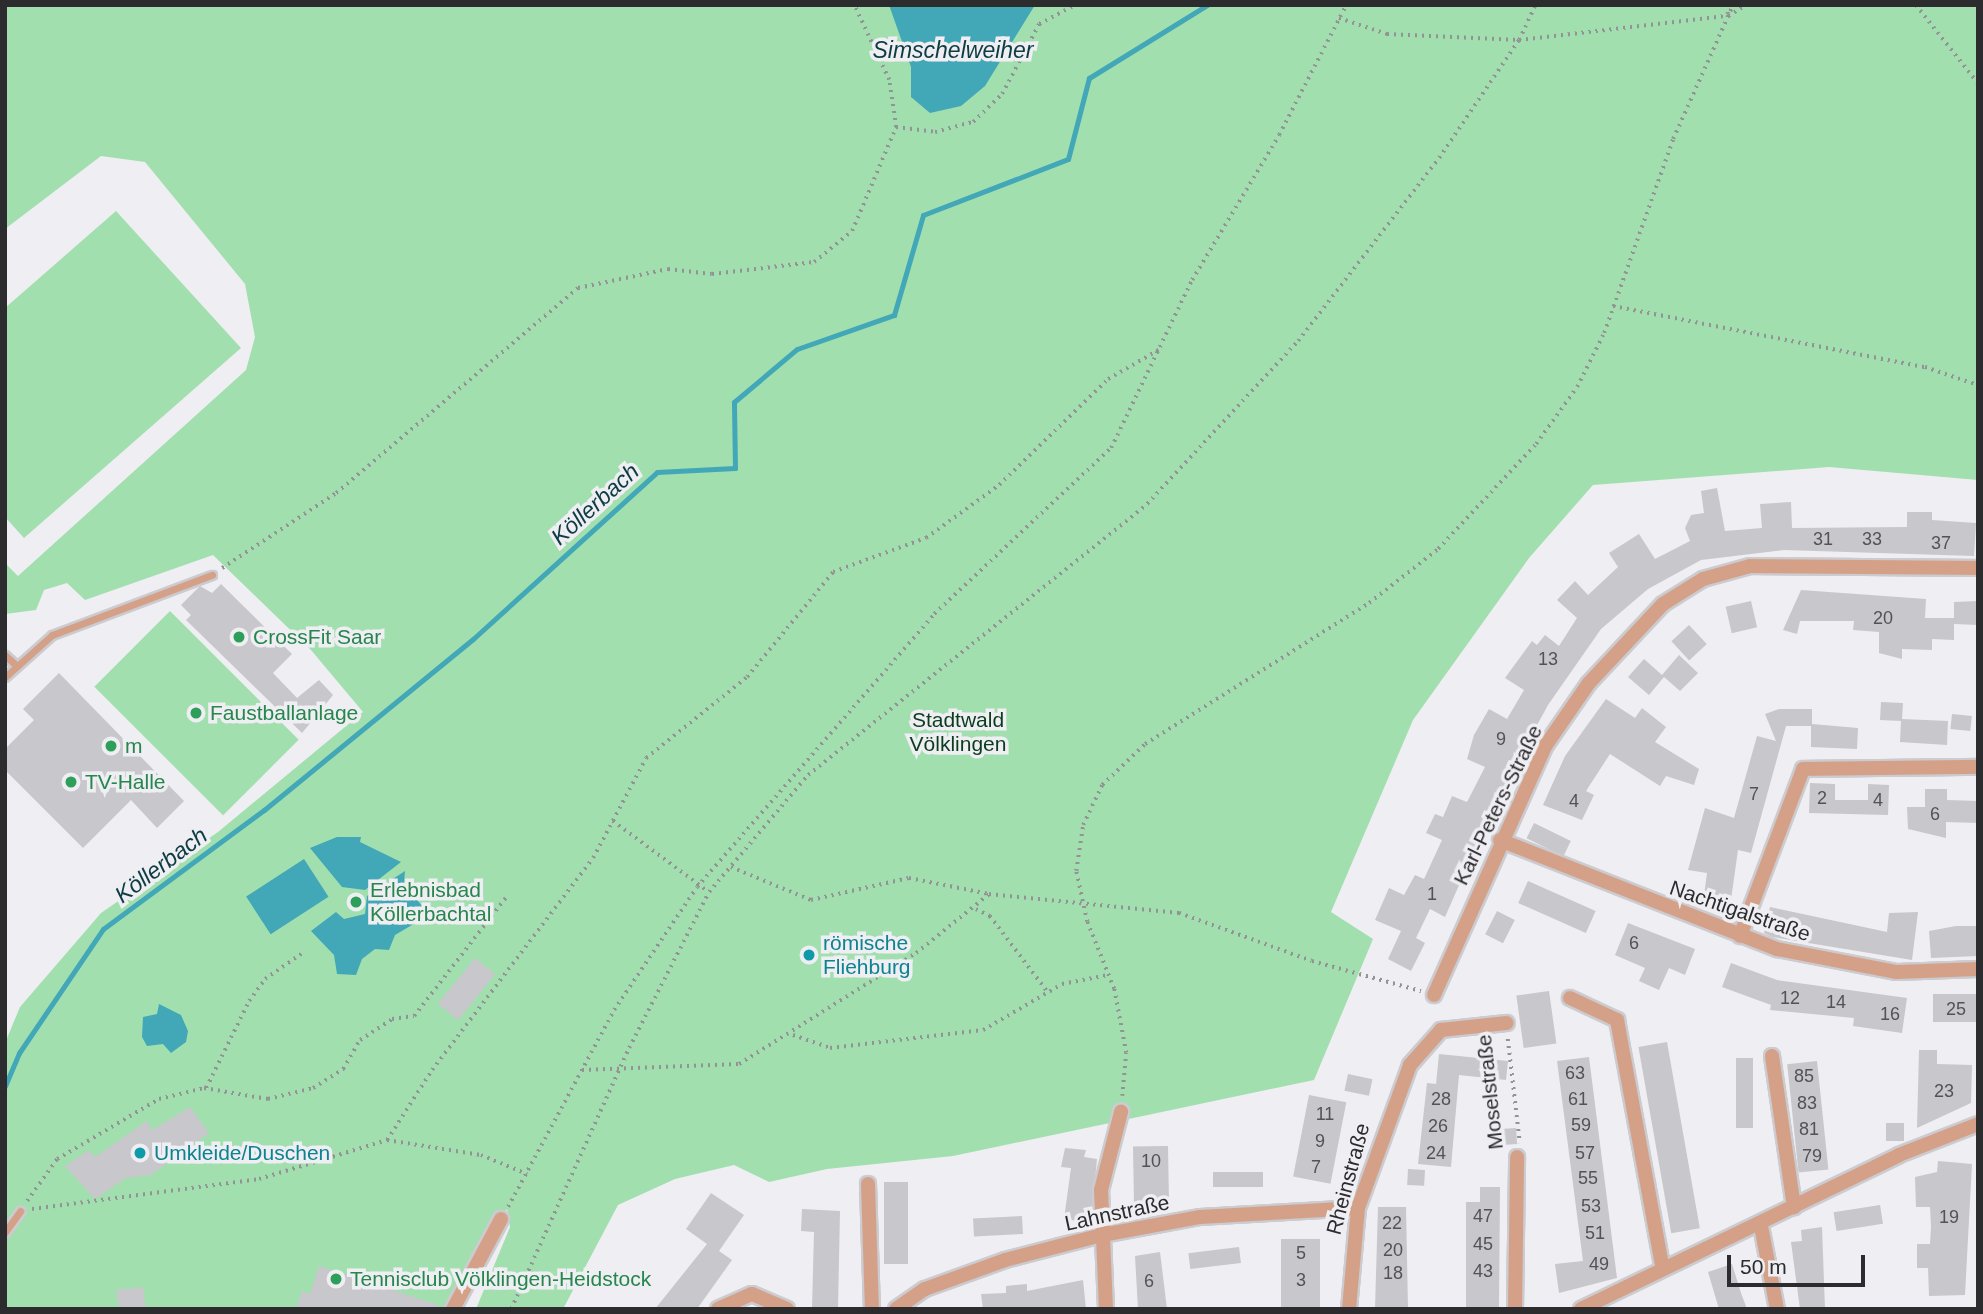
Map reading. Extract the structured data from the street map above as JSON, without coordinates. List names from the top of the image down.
{
  "streets": {
    "street": [
      "Karl-Peters-Straße",
      "Nachtigalstraße",
      "Moselstraße",
      "Rheinstraße",
      "Lahnstraße"
    ]
  },
  "crossings": [
    ["Karl-Peters-Straße", "Nachtigalstraße"],
    ["Moselstraße", "Rheinstraße"],
    ["Rheinstraße", "Lahnstraße"]
  ],
  "water": ["Simschelweiher", "Köllerbach"],
  "parks": ["Stadtwald Völklingen"],
  "places": [
    "CrossFit Saar",
    "Faustballanlage",
    "m",
    "TV-Halle",
    "Erlebnisbad Köllerbachtal",
    "römische Fliehburg",
    "Umkleide/Duschen",
    "Tennisclub Völklingen-Heidstock"
  ],
  "house_numbers": [
    "31",
    "33",
    "37",
    "20",
    "13",
    "9",
    "7",
    "2",
    "4",
    "4",
    "6",
    "1",
    "6",
    "12",
    "14",
    "25",
    "16",
    "63",
    "85",
    "23",
    "28",
    "61",
    "83",
    "11",
    "59",
    "26",
    "81",
    "9",
    "24",
    "57",
    "79",
    "10",
    "7",
    "55",
    "53",
    "47",
    "19",
    "22",
    "51",
    "45",
    "20",
    "5",
    "49",
    "43",
    "18",
    "3",
    "6"
  ],
  "scale_bar": "50 m"
}
